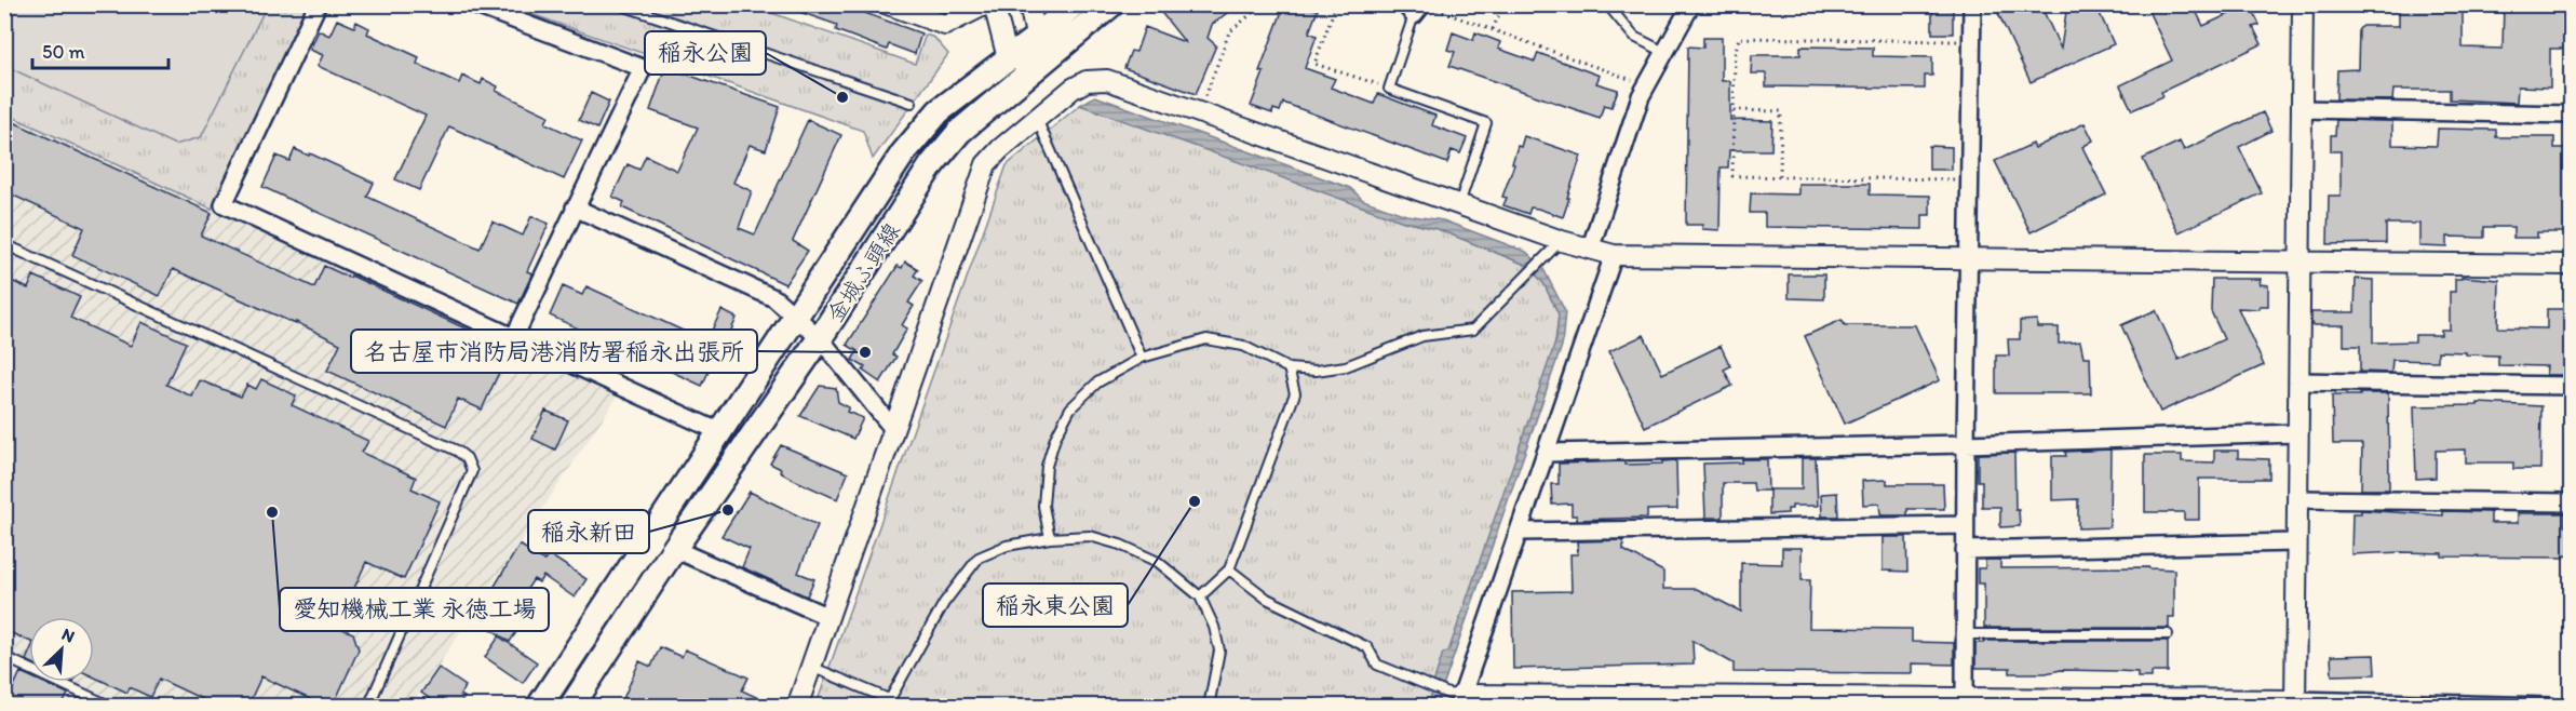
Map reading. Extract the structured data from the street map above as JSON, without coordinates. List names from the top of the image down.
{
  "streets": {
    "main road": ["金城ふ頭線"]
  },
  "places": [
    "稲永公園",
    "名古屋市消防局港消防署稲永出張所",
    "稲永東公園",
    "稲永新田",
    "愛知機械工業 永徳工場"
  ],
  "scale_bar": "50 m",
  "north": "top right"
}
